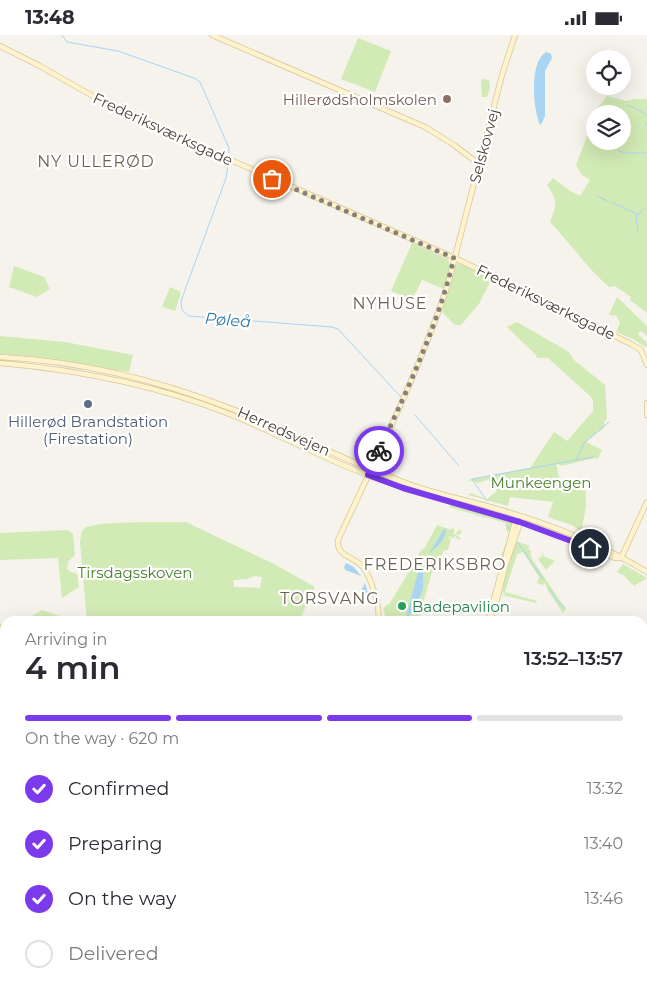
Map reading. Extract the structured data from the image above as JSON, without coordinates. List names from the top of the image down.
{
  "streets": {
    "street": ["Frederiksværksgade", "Selskovvej", "Herredsvejen"]
  },
  "crossings": [
    ["Frederiksværksgade", "Selskovvej"],
    ["Selskovvej", "Herredsvejen"]
  ],
  "districts": [
    "NY ULLERØD",
    "NYHUSE",
    "FREDERIKSBRO",
    "TORSVANG"
  ],
  "water": ["Pøleå"],
  "parks": ["Munkeengen", "Tirsdagsskoven"],
  "places": ["Hillerødsholmskolen", "Hillerød Brandstation (Firestation)", "Badepavilion"],
  "page": {
    "status": "13:48",
    "heading": ["4 min", "Arriving in", "13:52–13:57"],
    "bar": "On the way · 620 m",
    "list": [
      ["Confirmed", "13:32"],
      ["Preparing", "13:40"],
      ["On the way", "13:46"],
      "Delivered"
    ]
  }
}
